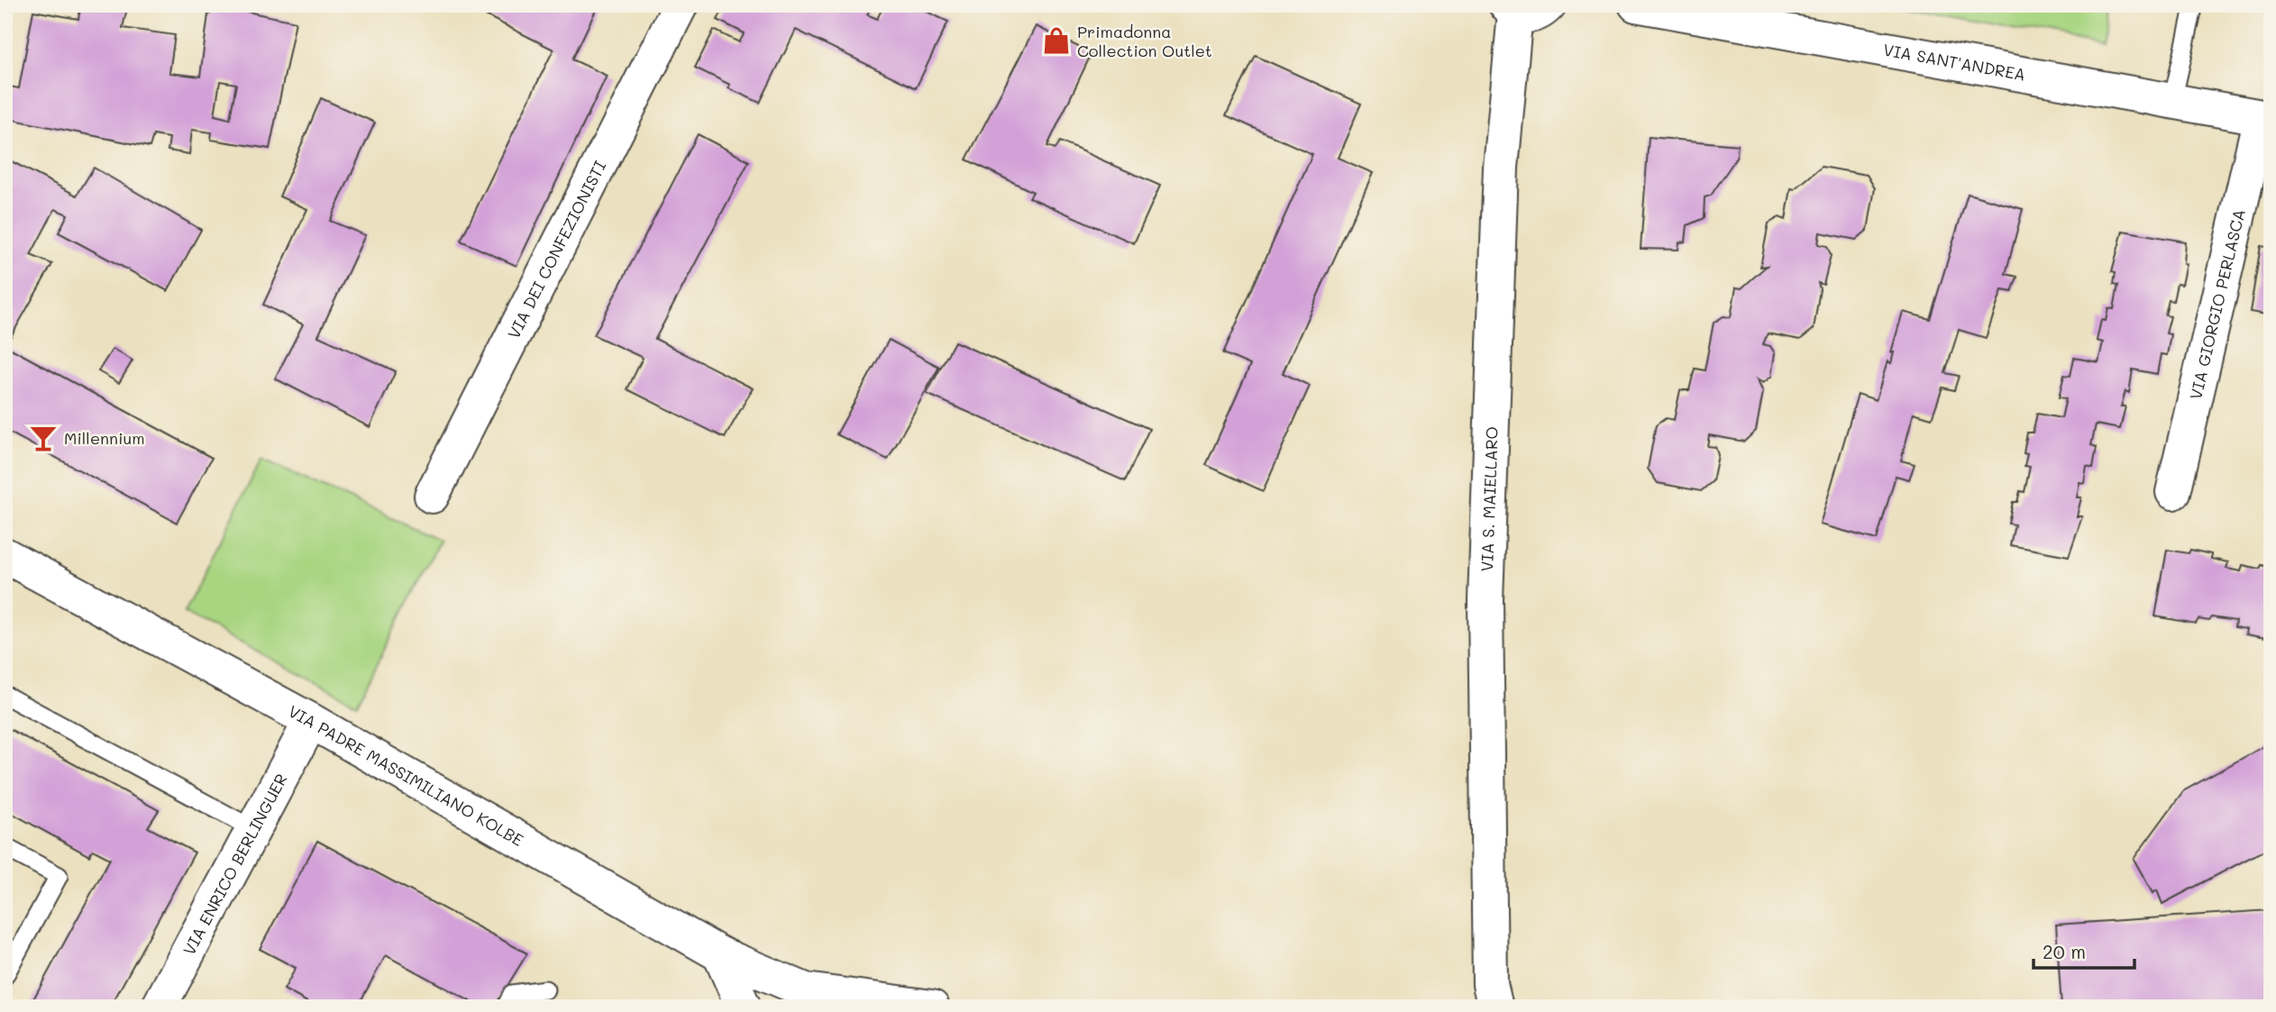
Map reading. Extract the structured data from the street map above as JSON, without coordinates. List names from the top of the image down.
{
  "streets": {
    "street": [
      "VIA SANT'ANDREA",
      "VIA DEI CONFEZIONISTI",
      "VIA GIORGIO PERLASCA",
      "VIA S. MAIELLARO",
      "VIA PADRE MASSIMILIANO KOLBE",
      "VIA ENRICO BERLINGUER"
    ]
  },
  "crossings": [
    ["VIA SANT'ANDREA", "VIA GIORGIO PERLASCA"],
    ["VIA PADRE MASSIMILIANO KOLBE", "VIA ENRICO BERLINGUER"]
  ],
  "places": {
    "shop": ["Primadonna Collection Outlet"],
    "bar": ["Millennium"]
  },
  "scale_bar": "20 m"
}
